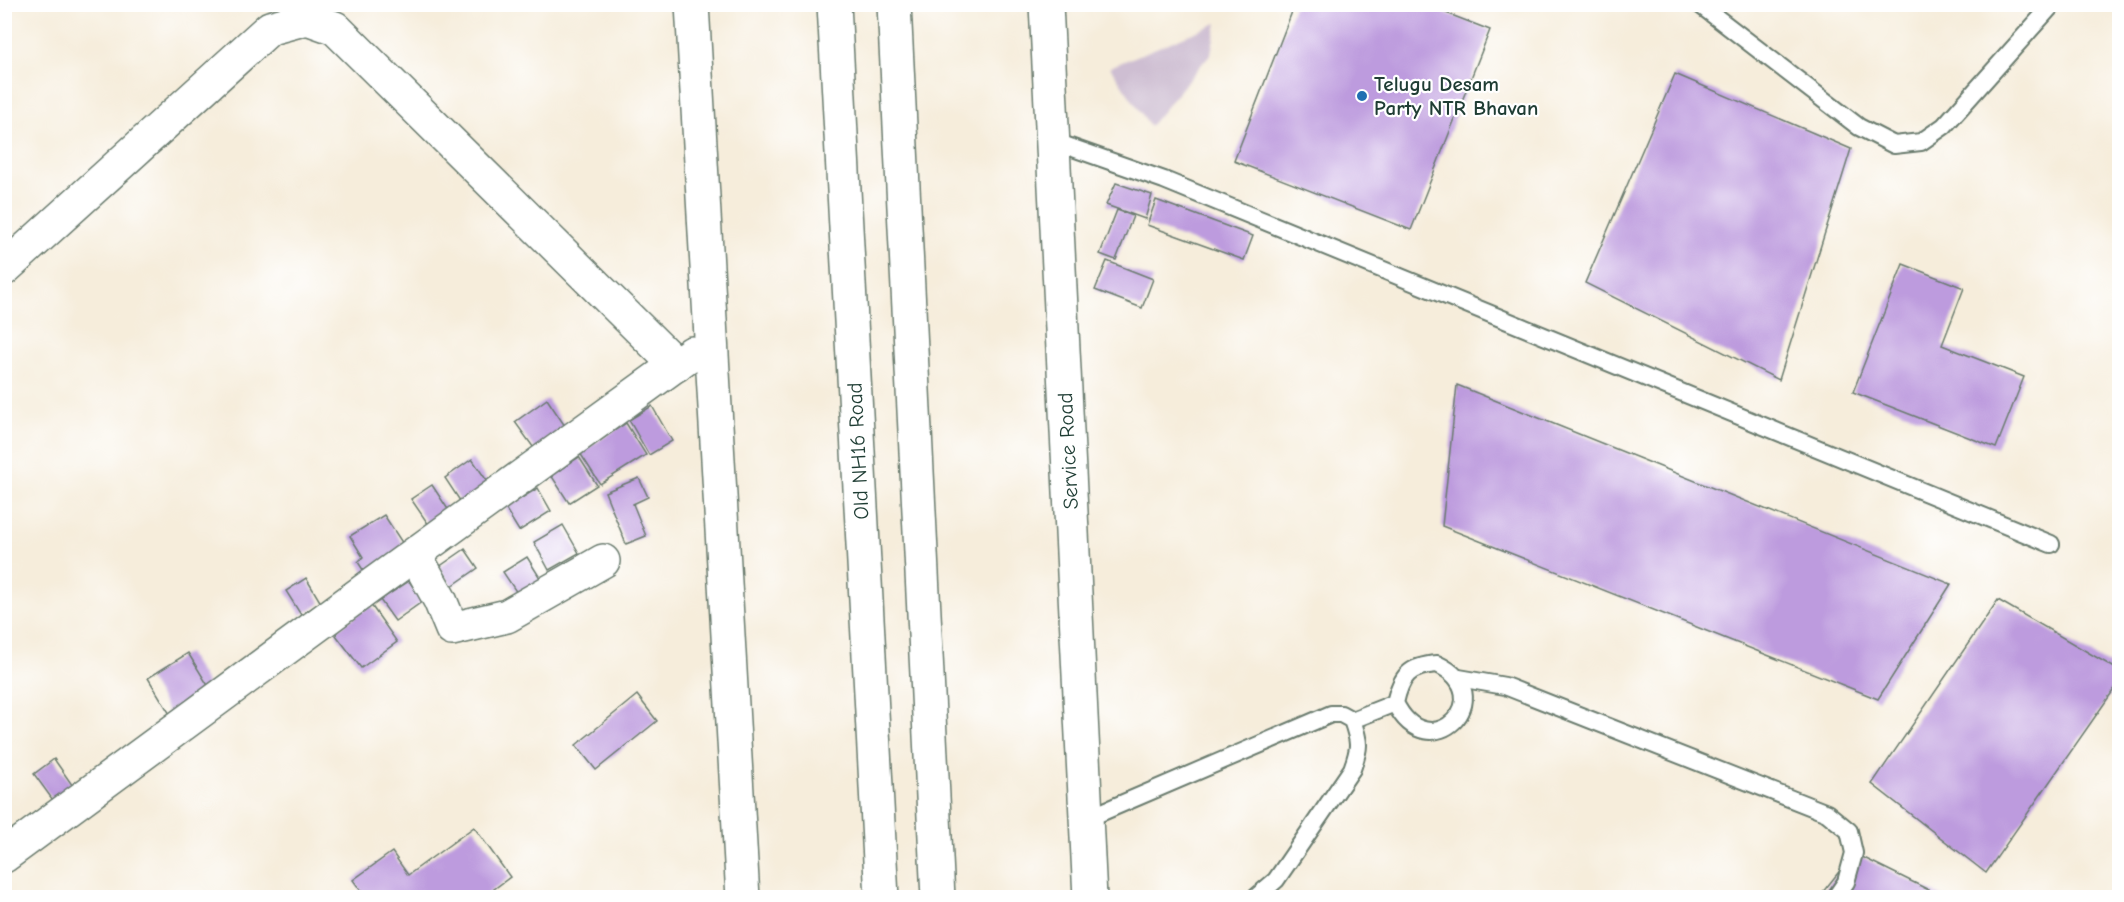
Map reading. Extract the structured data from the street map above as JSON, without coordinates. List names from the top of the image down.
{
  "streets": {
    "street": ["Old NH16 Road", "Service Road"]
  },
  "places": ["Telugu Desam Party NTR Bhavan"]
}
